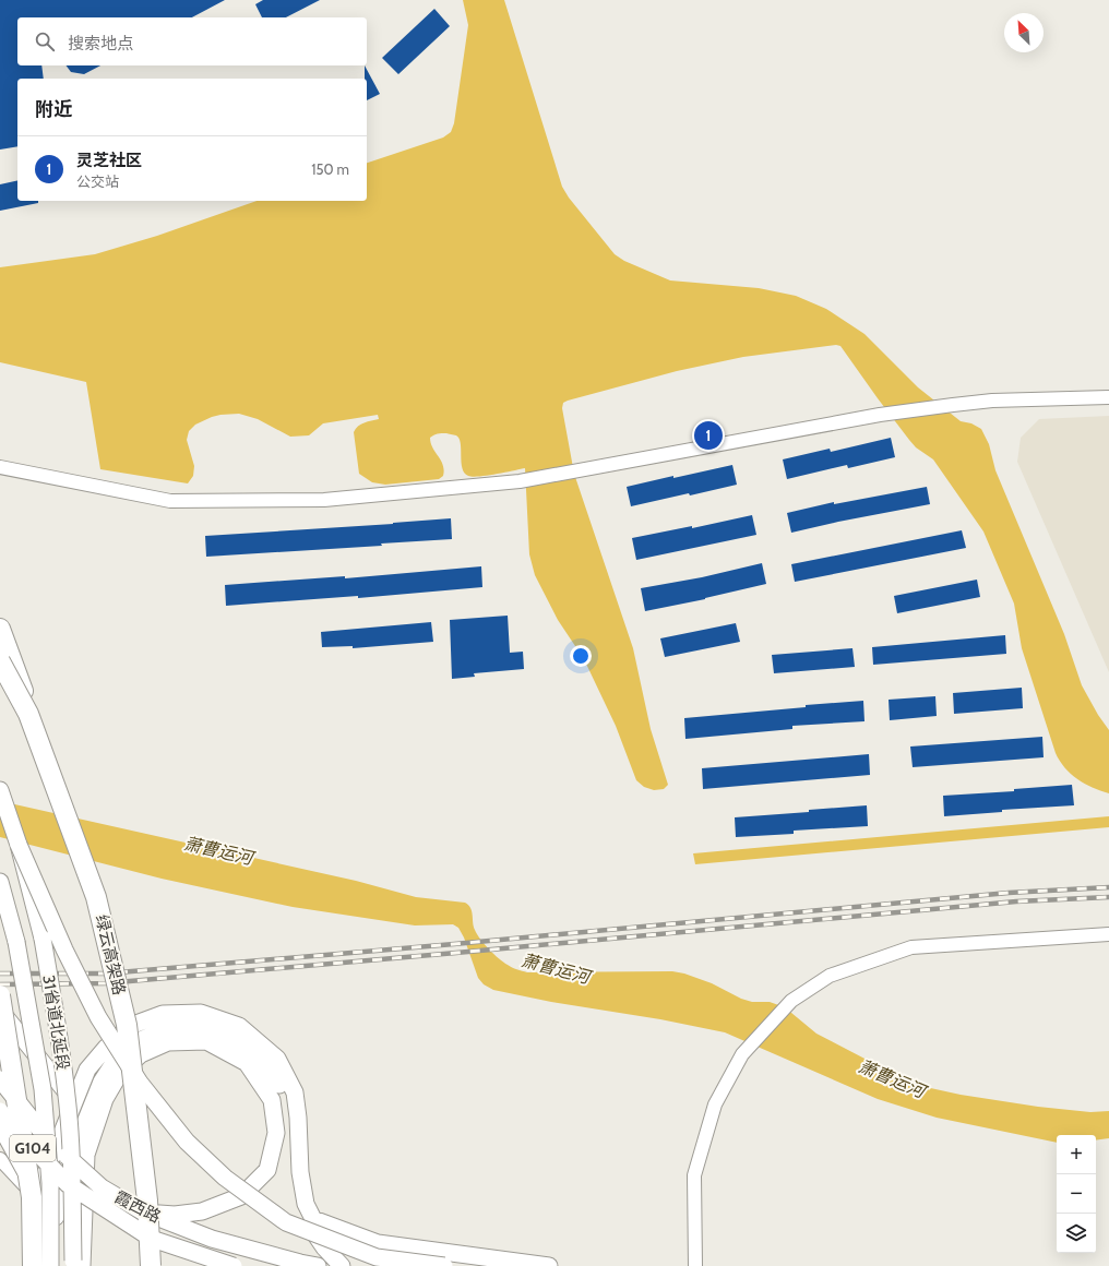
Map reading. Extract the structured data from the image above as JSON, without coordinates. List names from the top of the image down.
{
  "streets": {
    "highway": ["绿云高架路"],
    "main road": ["31省道北延段", "G104", "霞西路"]
  },
  "water": ["萧曹运河"],
  "north": "top left",
  "page": {
    "search": "搜索地点",
    "heading": "附近",
    "list": [
      {
        "mark": "1",
        "name": "灵芝社区",
        "note": "公交站",
        "value": "150 m"
      }
    ],
    "pins": "1",
    "map_buttons": ["+", "−"]
  }
}
